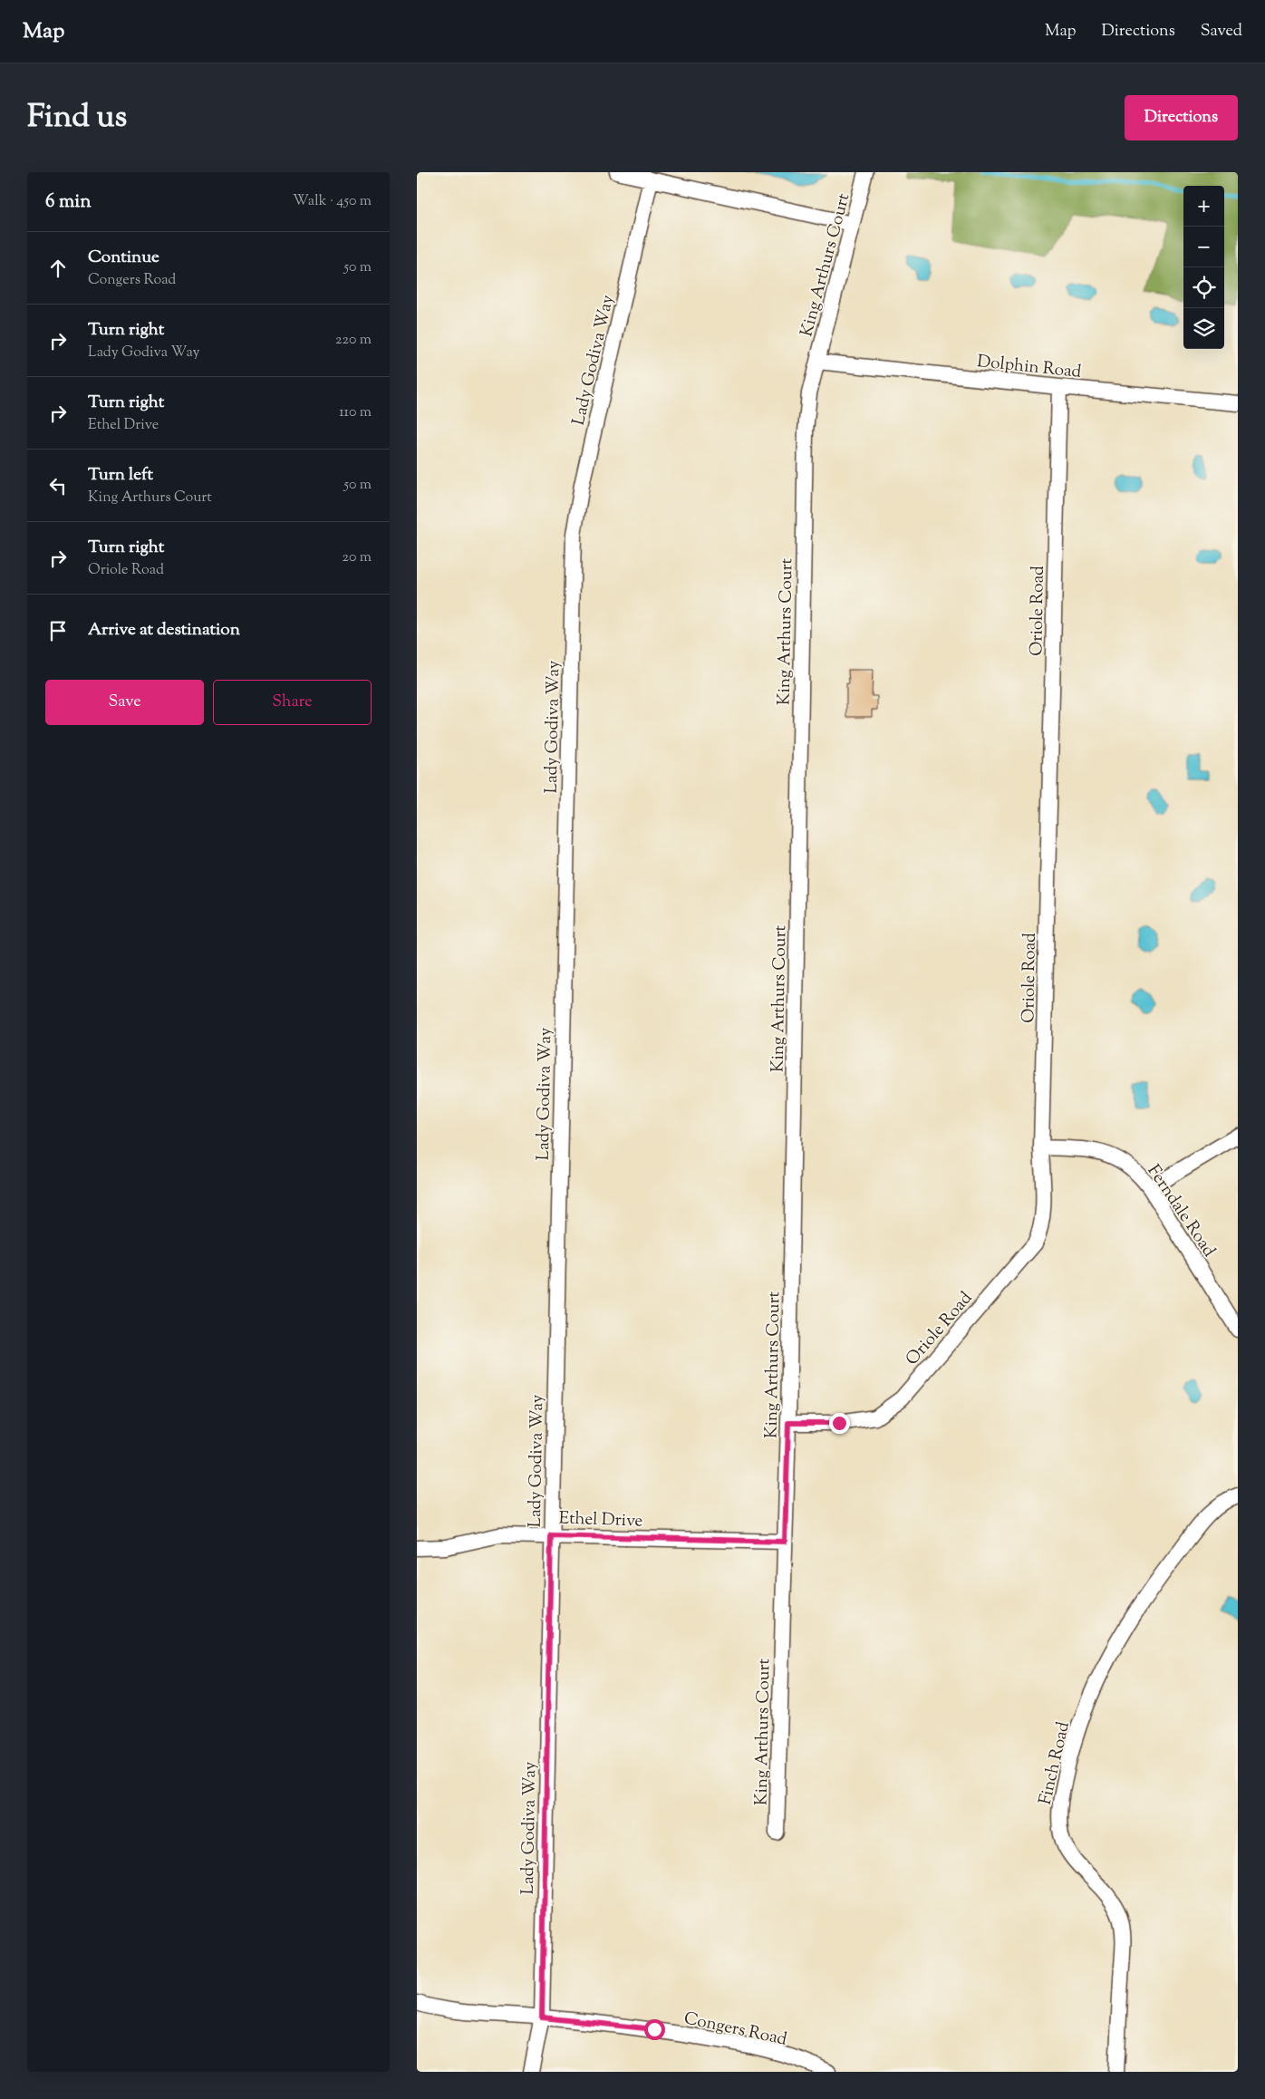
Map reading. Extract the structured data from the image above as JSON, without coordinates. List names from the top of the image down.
{
  "streets": {
    "street": [
      "King Arthurs Court",
      "Lady Godiva Way",
      "Dolphin Road",
      "Oriole Road",
      "Ferndale Road",
      "Ethel Drive",
      "Finch Road",
      "Congers Road"
    ]
  },
  "crossings": [
    ["King Arthurs Court", "Dolphin Road"],
    ["King Arthurs Court", "Oriole Road"],
    ["King Arthurs Court", "Ethel Drive"],
    ["Lady Godiva Way", "Ethel Drive"],
    ["Lady Godiva Way", "Congers Road"],
    ["Dolphin Road", "Oriole Road"],
    ["Oriole Road", "Ferndale Road"]
  ],
  "page": {
    "header": "Map",
    "nav": ["Map", "Directions", "Saved"],
    "title": "Find us",
    "buttons": [
      "Directions",
      ["Save", "Share"]
    ],
    "heading": ["6 min", "Walk · 450 m"],
    "map_buttons": ["+", "−"],
    "list": [
      ["Continue", "Congers Road", "50 m"],
      ["Turn right", "Lady Godiva Way", "220 m"],
      ["Turn right", "Ethel Drive", "110 m"],
      ["Turn left", "King Arthurs Court", "50 m"],
      ["Turn right", "Oriole Road", "20 m"],
      "Arrive at destination"
    ]
  }
}
